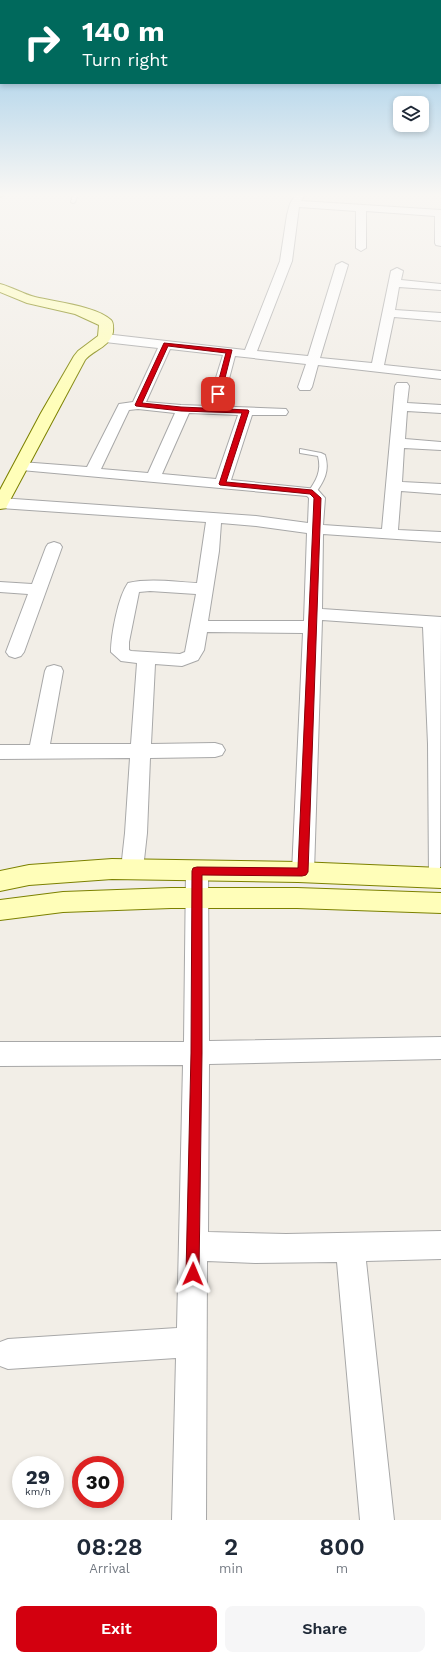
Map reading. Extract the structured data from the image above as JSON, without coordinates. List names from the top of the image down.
{
  "page": {
    "turn": ["140 m", "Turn right"],
    "speed": "29 km/h",
    "limit": "30",
    "eta": [
      "08:28",
      "Arrival",
      "2",
      "min",
      "800",
      "m"
    ],
    "buttons": ["Exit", "Share"]
  }
}
